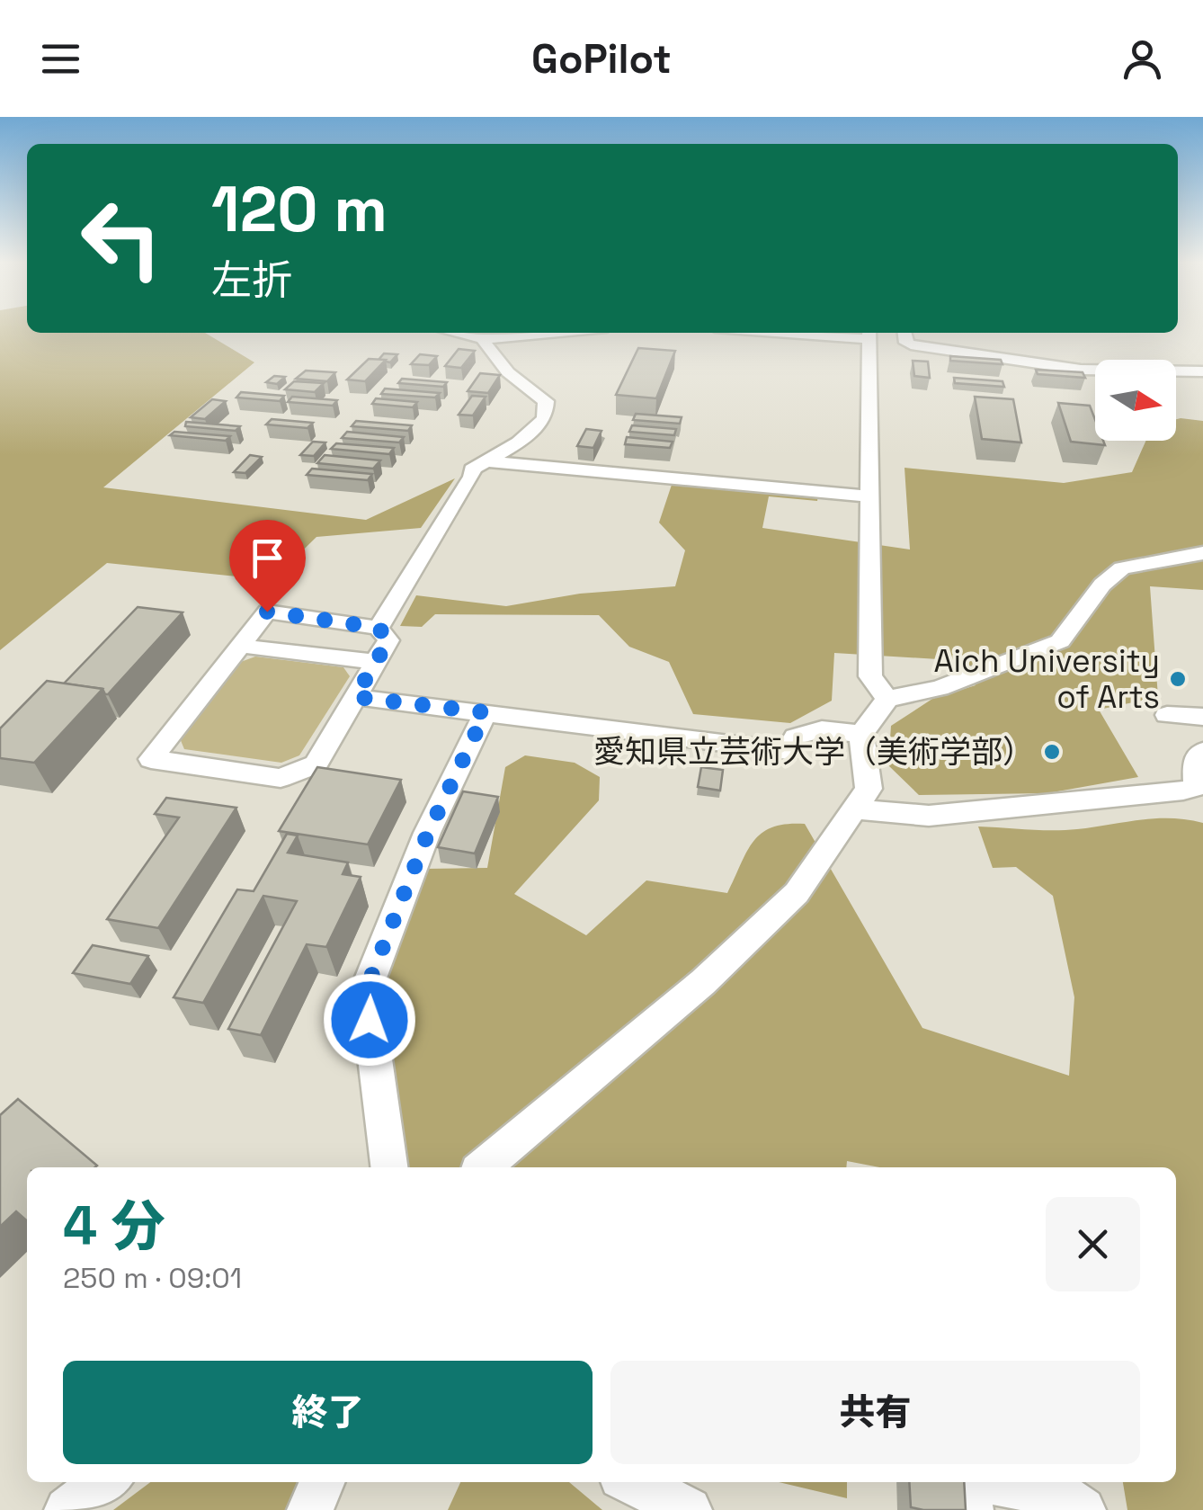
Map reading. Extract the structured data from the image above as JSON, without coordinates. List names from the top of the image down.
{
  "places": ["Aich University of Arts", "愛知県立芸術大学（美術学部）"],
  "north": "right",
  "page": {
    "header": "GoPilot",
    "turn": ["120 m", "左折"],
    "heading": ["4 分", "250 m · 09:01"],
    "buttons": ["終了", "共有"]
  }
}
